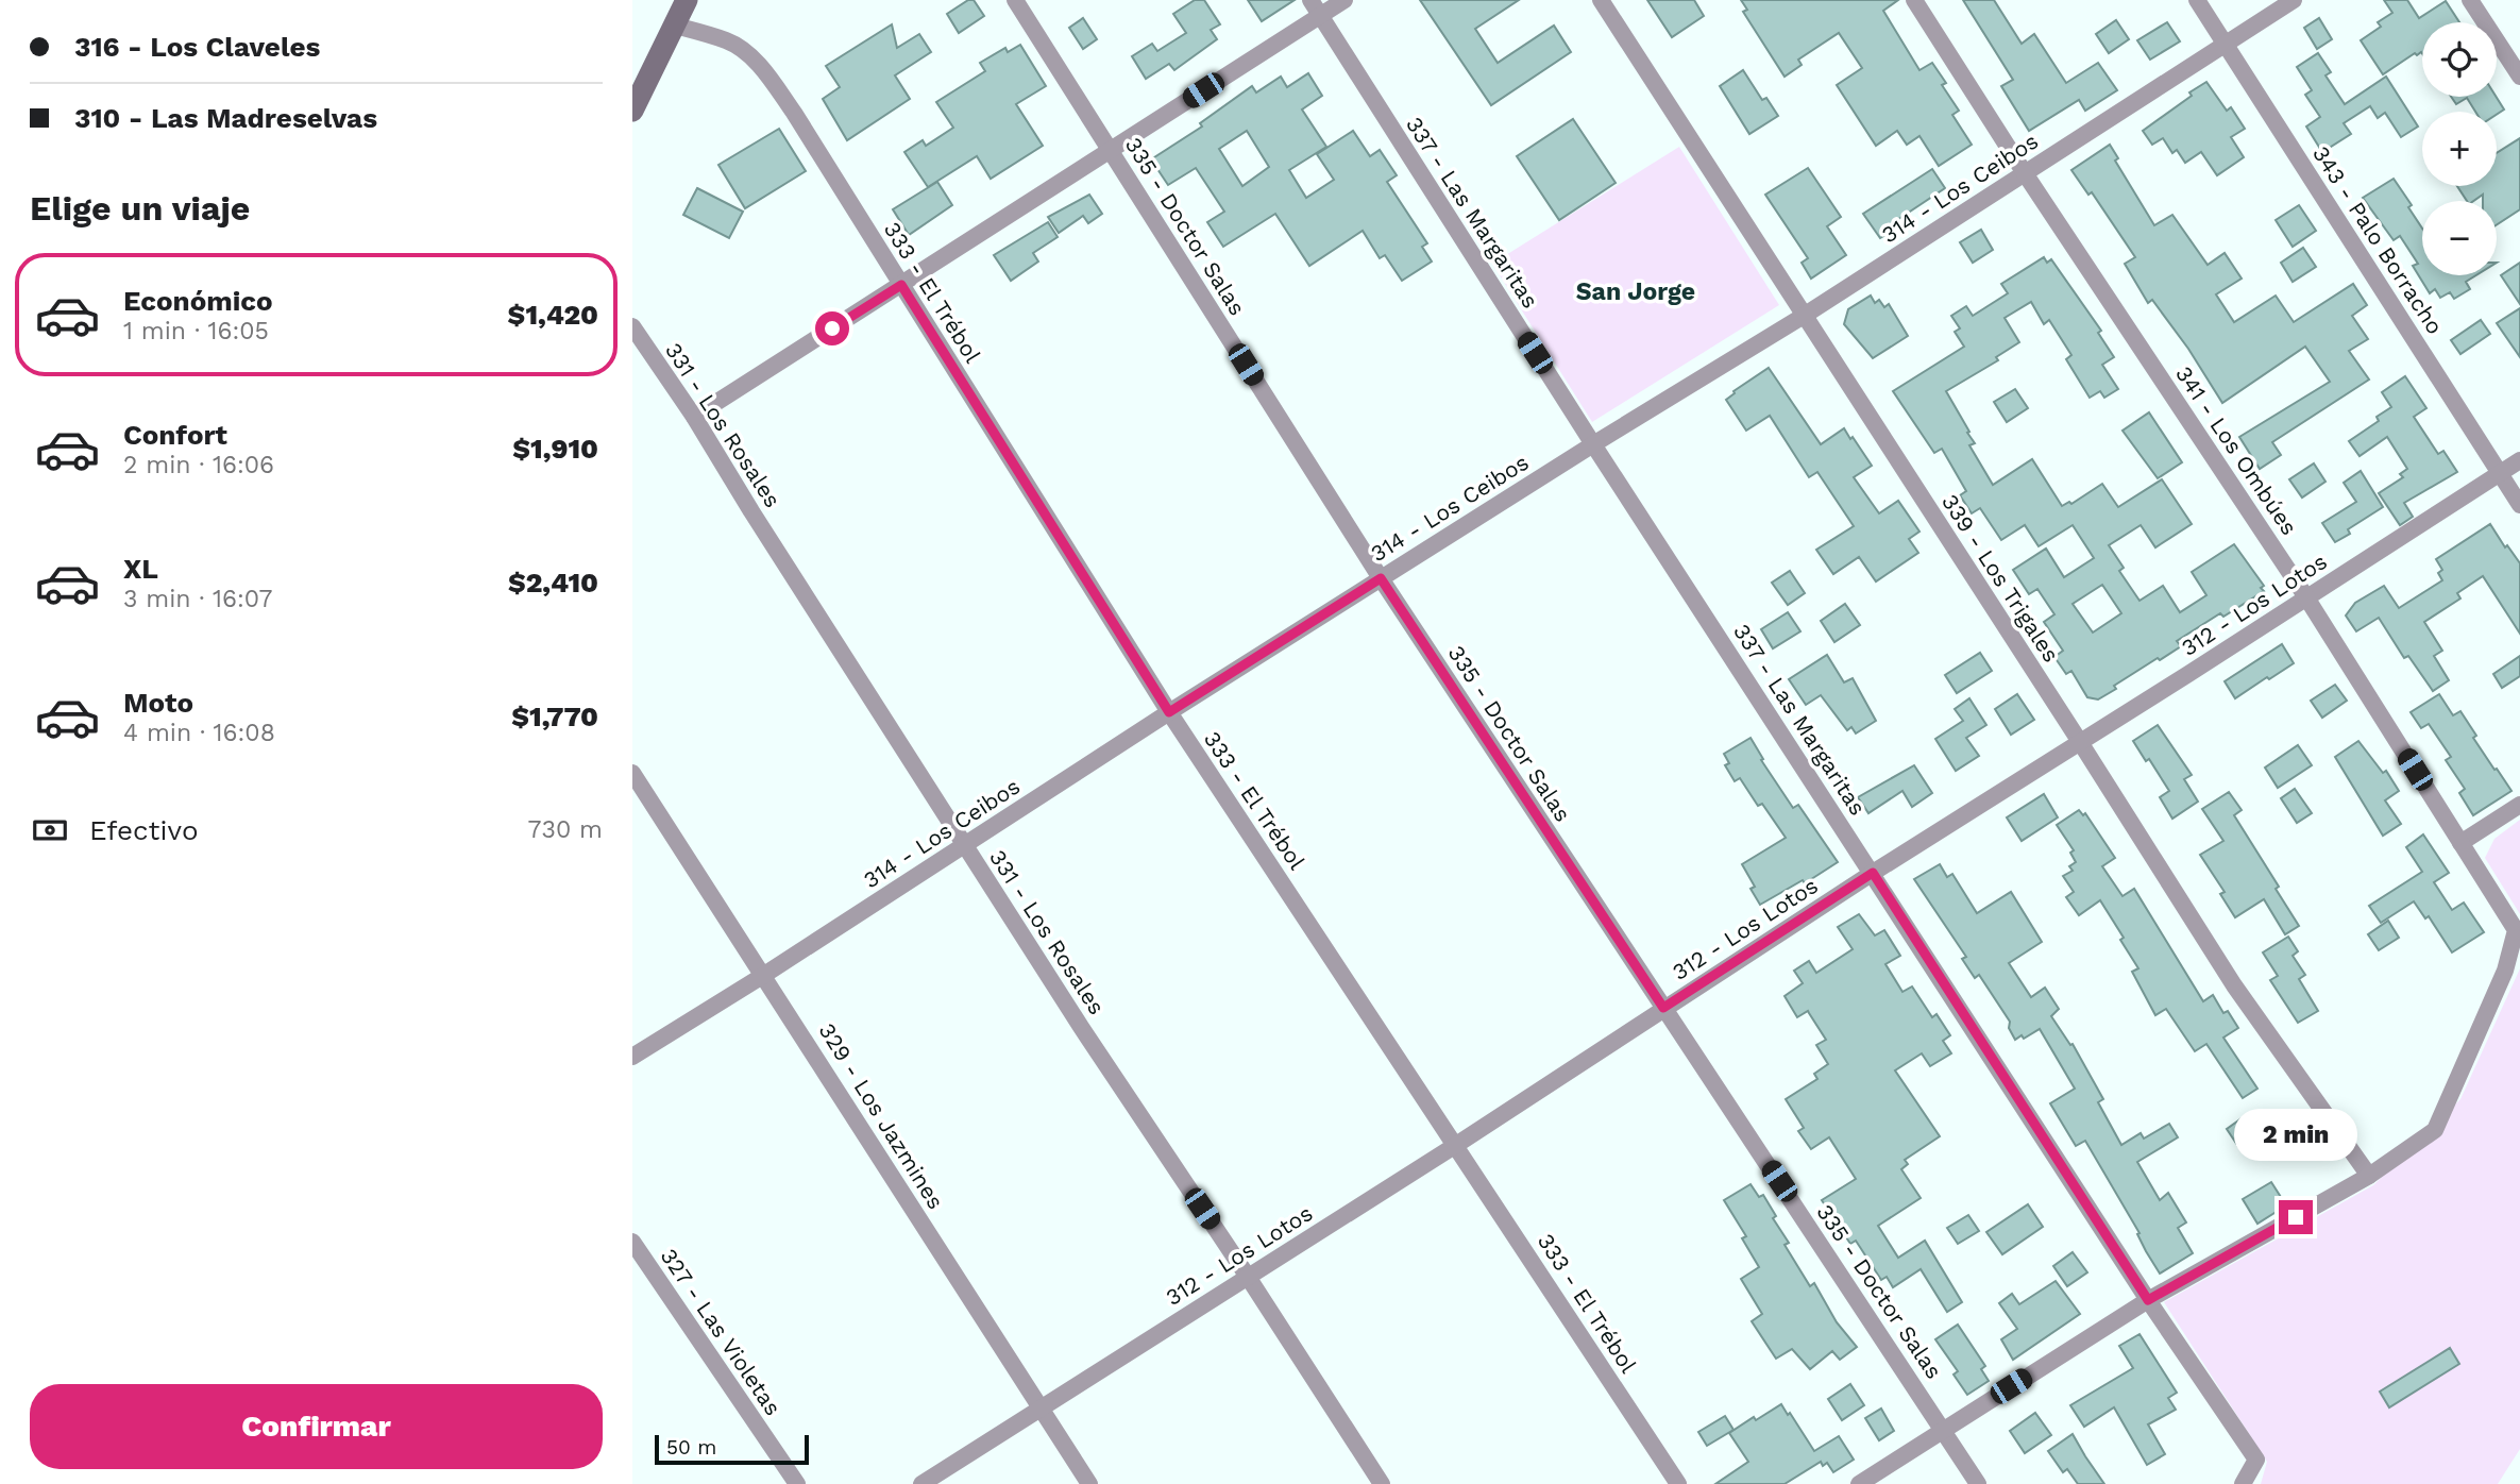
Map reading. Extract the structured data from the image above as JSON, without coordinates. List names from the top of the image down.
{
  "streets": {
    "street": [
      "314 - Los Ceibos",
      "337 - Las Margaritas",
      "335 - Doctor Salas",
      "343 - Palo Borracho",
      "333 - El Trébol",
      "331 - Los Rosales",
      "341 - Los Ombúes",
      "339 - Los Trigales",
      "312 - Los Lotos",
      "329 - Los Jazmines",
      "327 - Las Violetas"
    ]
  },
  "crossings": [
    ["314 - Los Ceibos", "337 - Las Margaritas"],
    ["314 - Los Ceibos", "335 - Doctor Salas"],
    ["314 - Los Ceibos", "343 - Palo Borracho"],
    ["314 - Los Ceibos", "333 - El Trébol"],
    ["314 - Los Ceibos", "331 - Los Rosales"],
    ["314 - Los Ceibos", "341 - Los Ombúes"],
    ["314 - Los Ceibos", "339 - Los Trigales"],
    ["314 - Los Ceibos", "329 - Los Jazmines"],
    ["337 - Las Margaritas", "312 - Los Lotos"],
    ["335 - Doctor Salas", "312 - Los Lotos"],
    ["343 - Palo Borracho", "312 - Los Lotos"],
    ["333 - El Trébol", "312 - Los Lotos"],
    ["331 - Los Rosales", "312 - Los Lotos"],
    ["341 - Los Ombúes", "339 - Los Trigales"],
    ["341 - Los Ombúes", "312 - Los Lotos"],
    ["339 - Los Trigales", "312 - Los Lotos"],
    ["312 - Los Lotos", "329 - Los Jazmines"]
  ],
  "districts": ["San Jorge"],
  "scale_bar": "50 m",
  "page": {
    "banner": ["316 - Los Claveles", "310 - Las Madreselvas"],
    "map_buttons": ["+", "−"],
    "heading": "Elige un viaje",
    "list": [
      {
        "name": "Económico",
        "note": "1 min · 16:05",
        "value": "$1,420"
      },
      {
        "name": "Confort",
        "note": "2 min · 16:06",
        "value": "$1,910"
      },
      {
        "name": "XL",
        "note": "3 min · 16:07",
        "value": "$2,410"
      },
      {
        "name": "Moto",
        "note": "4 min · 16:08",
        "value": "$1,770"
      }
    ],
    "pay": ["Efectivo", "730 m"],
    "bubble": "2 min",
    "buttons": "Confirmar",
    "scale": "50 m"
  }
}
